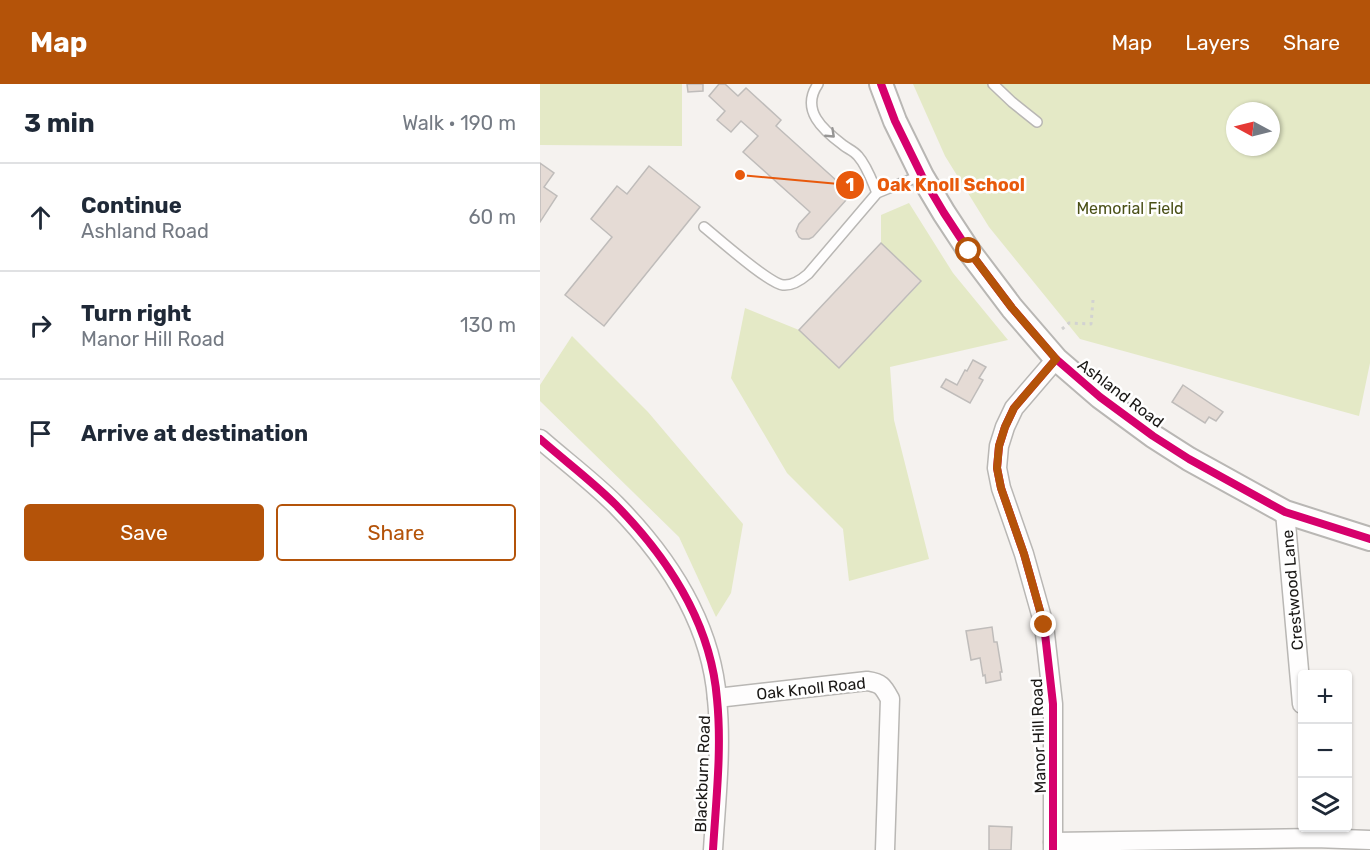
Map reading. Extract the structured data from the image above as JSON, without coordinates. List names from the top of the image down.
{
  "streets": {
    "street": [
      "Ashland Road",
      "Crestwood Lane",
      "Oak Knoll Road",
      "Manor Hill Road",
      "Blackburn Road"
    ]
  },
  "crossings": [
    ["Ashland Road", "Crestwood Lane"],
    ["Ashland Road", "Manor Hill Road"],
    ["Oak Knoll Road", "Blackburn Road"]
  ],
  "parks": ["Memorial Field"],
  "places": ["Oak Knoll School"],
  "north": "left",
  "page": {
    "header": "Map",
    "nav": ["Map", "Layers", "Share"],
    "heading": ["3 min", "Walk · 190 m"],
    "list": [
      ["Continue", "Ashland Road", "60 m"],
      ["Turn right", "Manor Hill Road", "130 m"],
      "Arrive at destination"
    ],
    "buttons": ["Save", "Share"],
    "map_buttons": ["+", "−"]
  }
}
